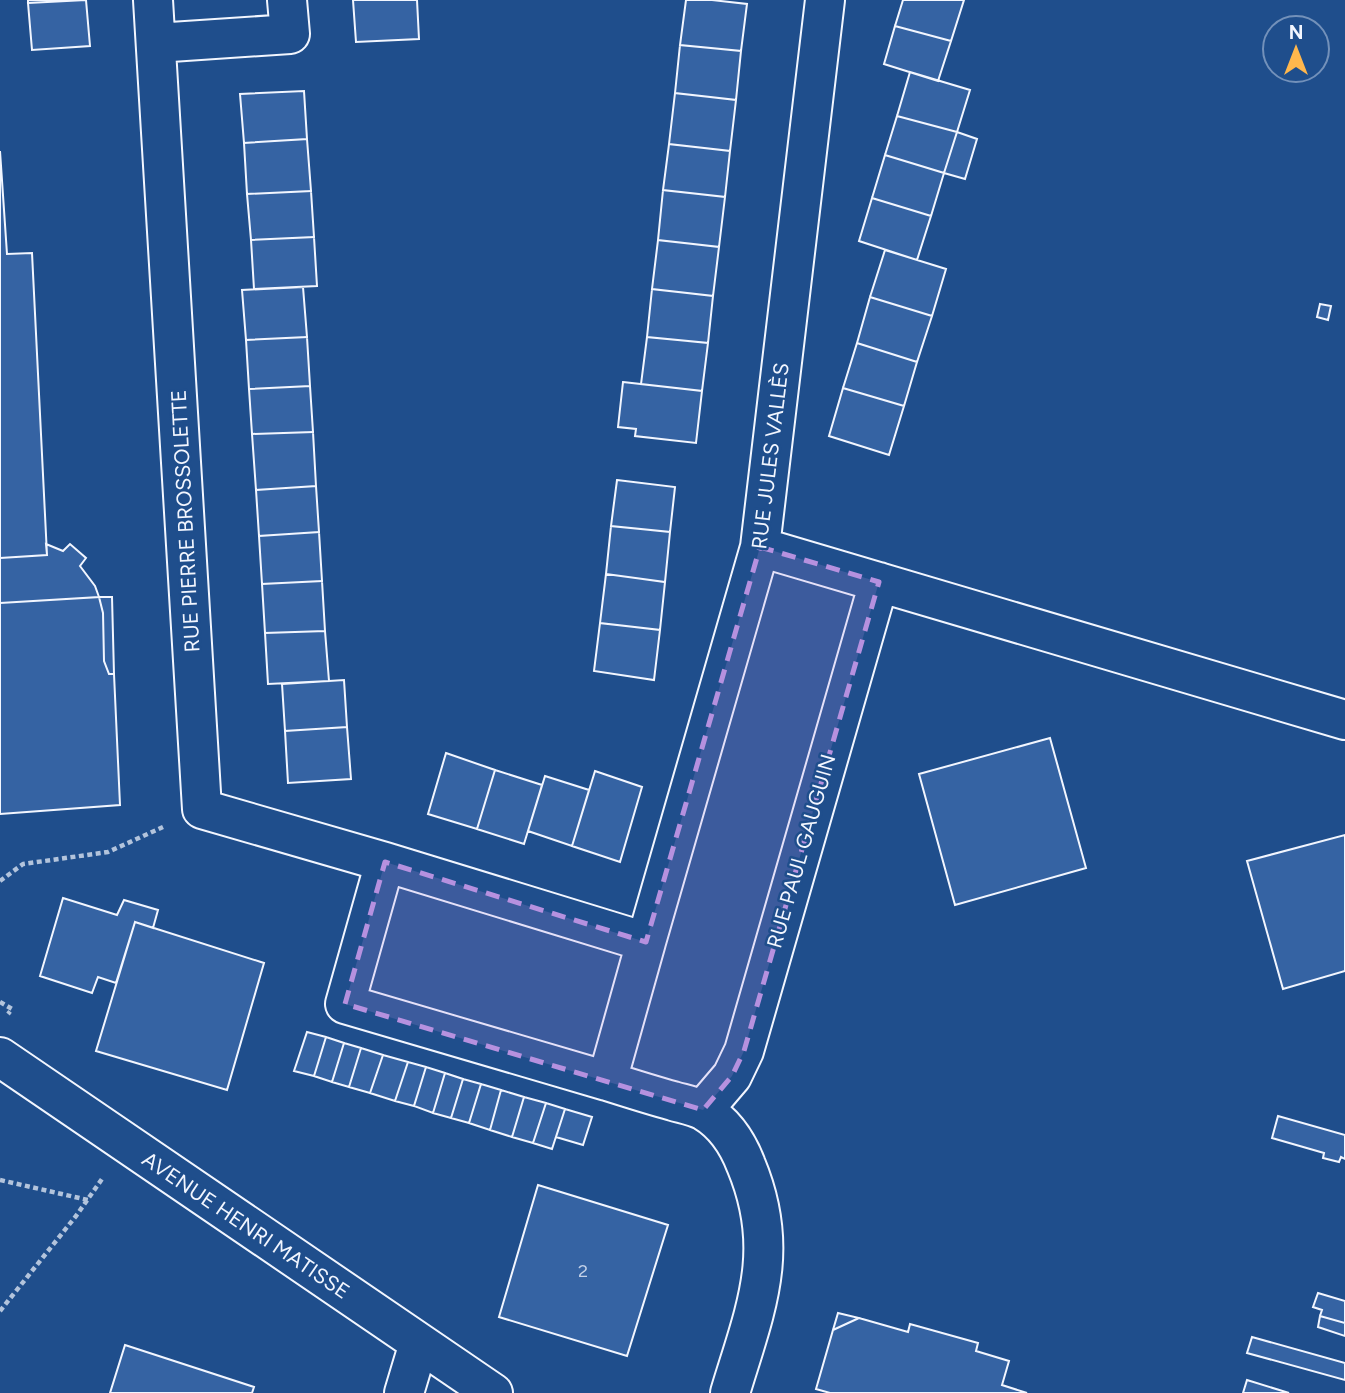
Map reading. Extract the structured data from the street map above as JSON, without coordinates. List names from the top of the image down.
{
  "streets": {
    "street": [
      "RUE JULES VALLÈS",
      "RUE PIERRE BROSSOLETTE",
      "RUE PAUL GAUGUIN",
      "AVENUE HENRI MATISSE"
    ]
  },
  "house_numbers": ["2"],
  "north": "top"
}
